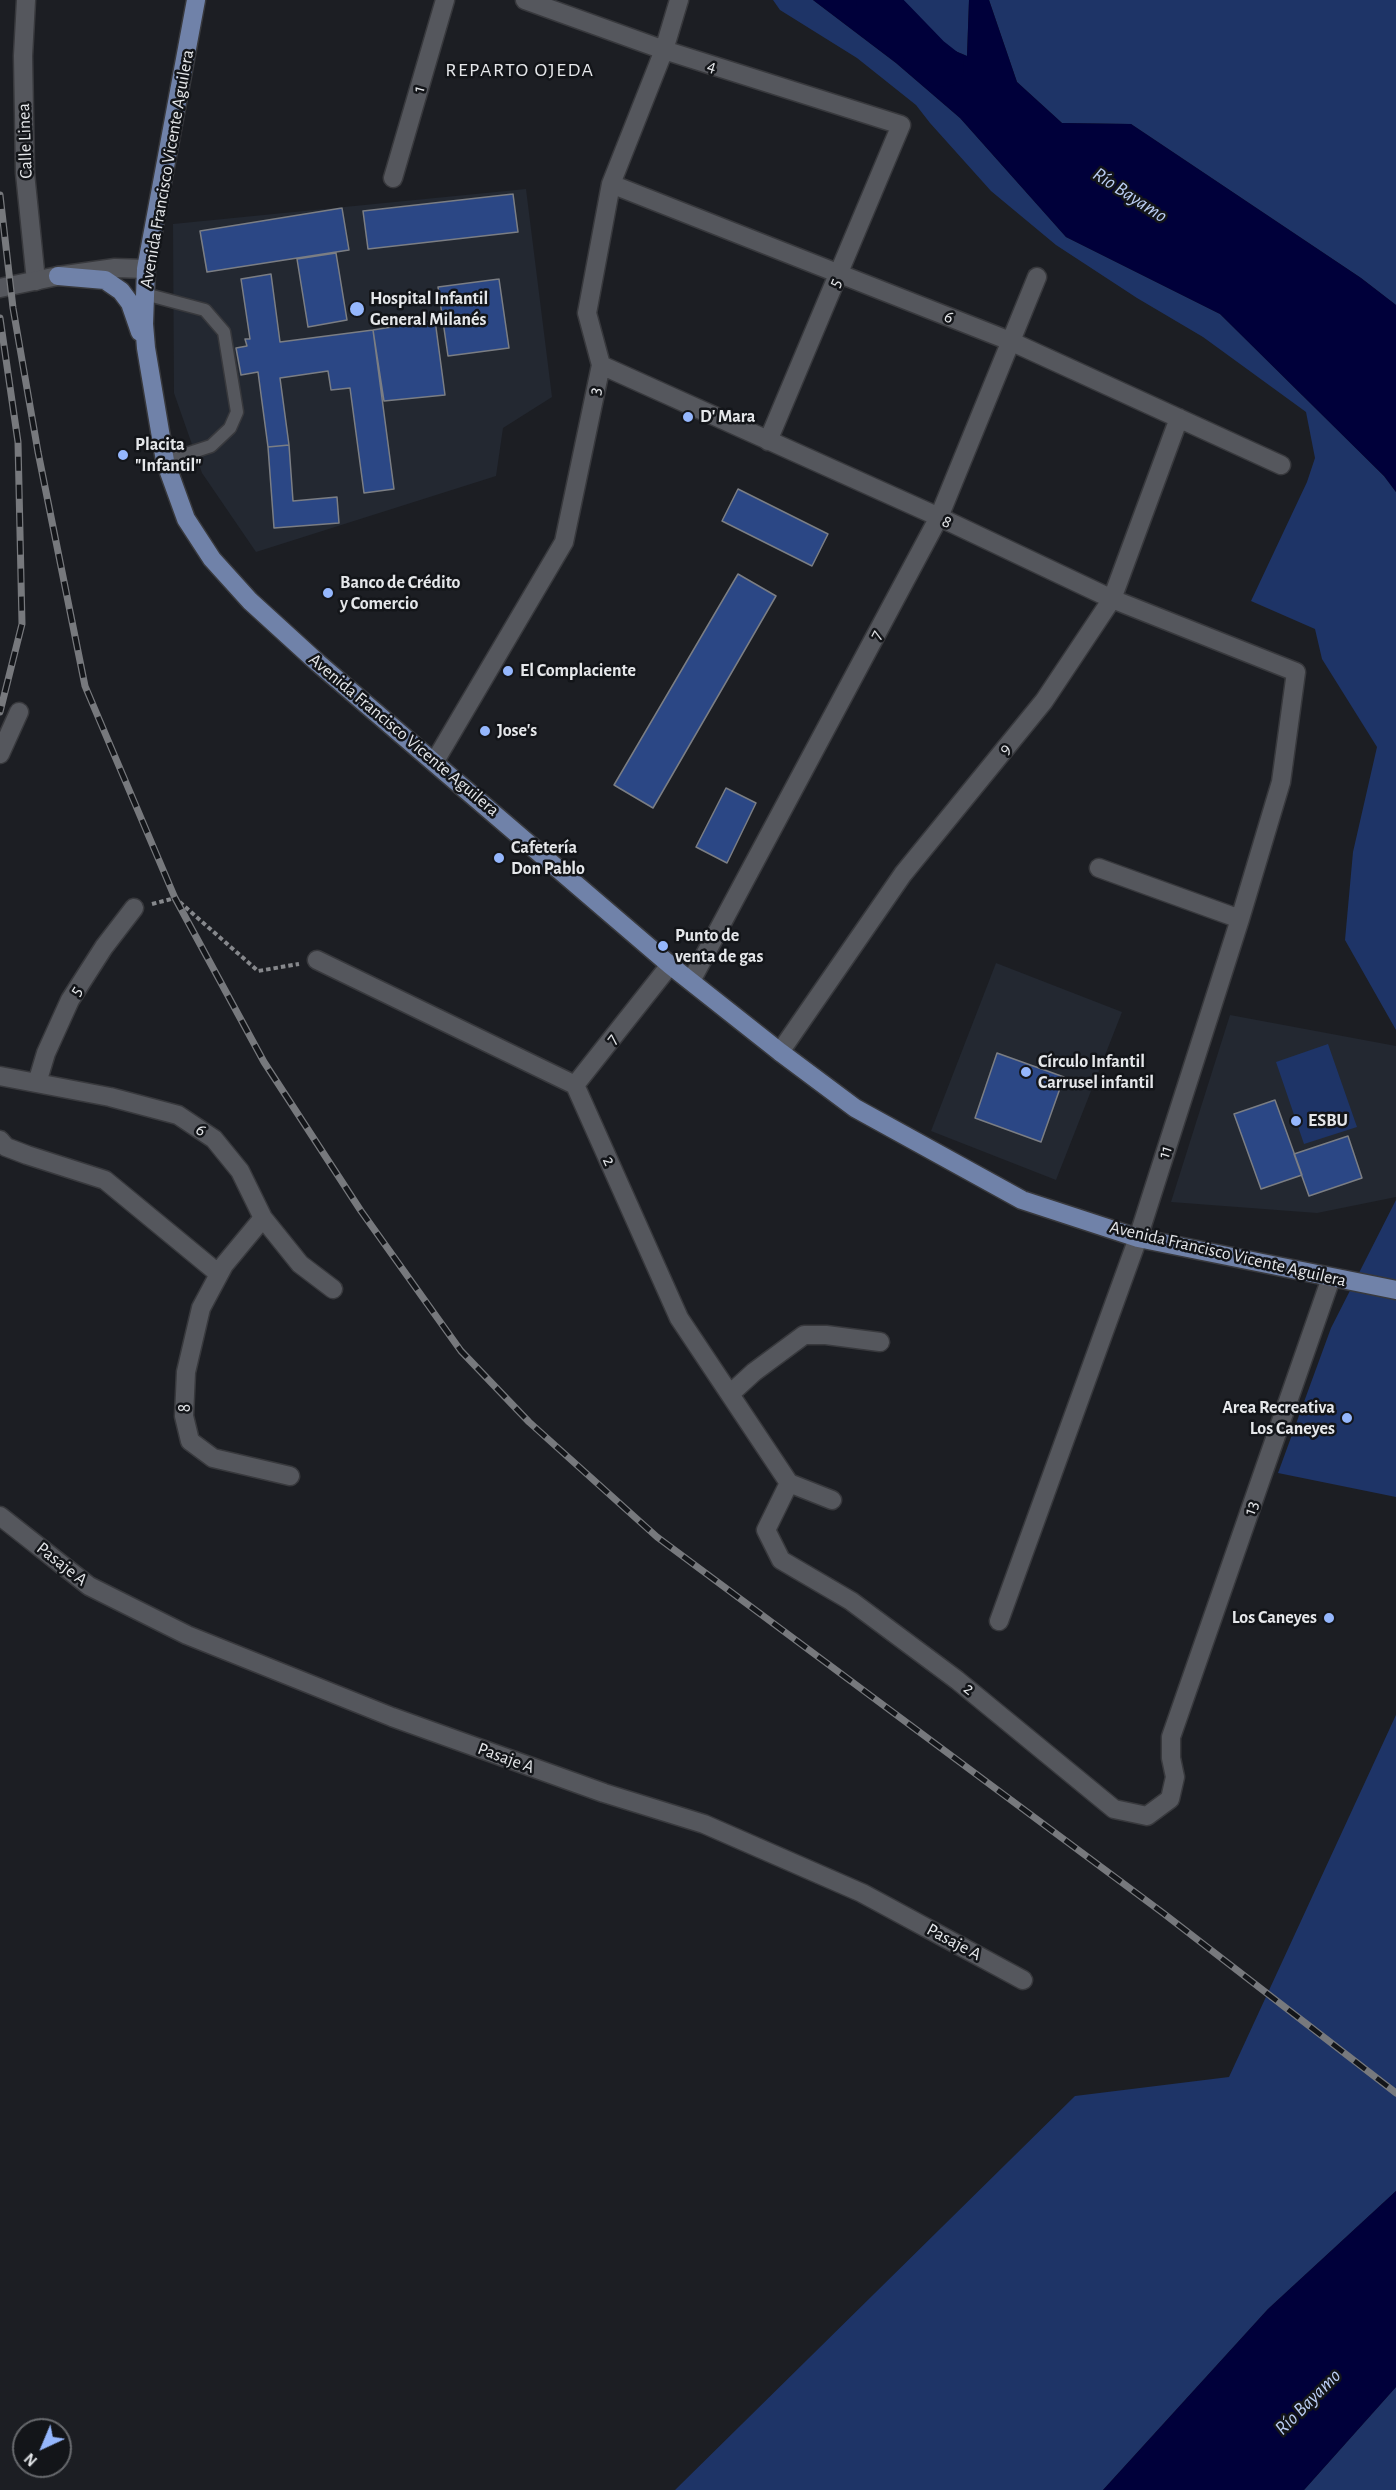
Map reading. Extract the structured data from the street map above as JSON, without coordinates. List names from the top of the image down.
{
  "streets": {
    "main road": ["Avenida Francisco Vicente Aguilera"],
    "street": [
      "4",
      "1",
      "Calle Linea",
      "5",
      "6",
      "3",
      "8",
      "7",
      "9",
      "11",
      "2",
      "13",
      "Pasaje A"
    ]
  },
  "crossings": [
    ["4", "5"],
    ["4", "3"],
    ["Avenida Francisco Vicente Aguilera", "3"],
    ["Avenida Francisco Vicente Aguilera", "7"],
    ["Avenida Francisco Vicente Aguilera", "9"],
    ["Avenida Francisco Vicente Aguilera", "11"],
    ["Avenida Francisco Vicente Aguilera", "13"],
    ["5", "6"],
    ["5", "8"],
    ["6", "3"],
    ["6", "8"],
    ["6", "7"],
    ["6", "9"],
    ["3", "8"],
    ["8", "7"],
    ["8", "9"],
    ["8", "11"],
    ["7", "2"],
    ["2", "13"]
  ],
  "districts": ["REPARTO OJEDA"],
  "water": ["Río Bayamo"],
  "places": [
    "Hospital Infantil General Milanés",
    "D' Mara",
    "Placita \"Infantil\"",
    "Banco de Crédito y Comercio",
    "El Complaciente",
    "Jose's",
    "Cafetería Don Pablo",
    "Punto de venta de gas",
    "Círculo Infantil Carrusel infantil",
    "ESBU",
    "Area Recreativa Los Caneyes",
    "Los Caneyes"
  ],
  "north": "bottom left"
}
